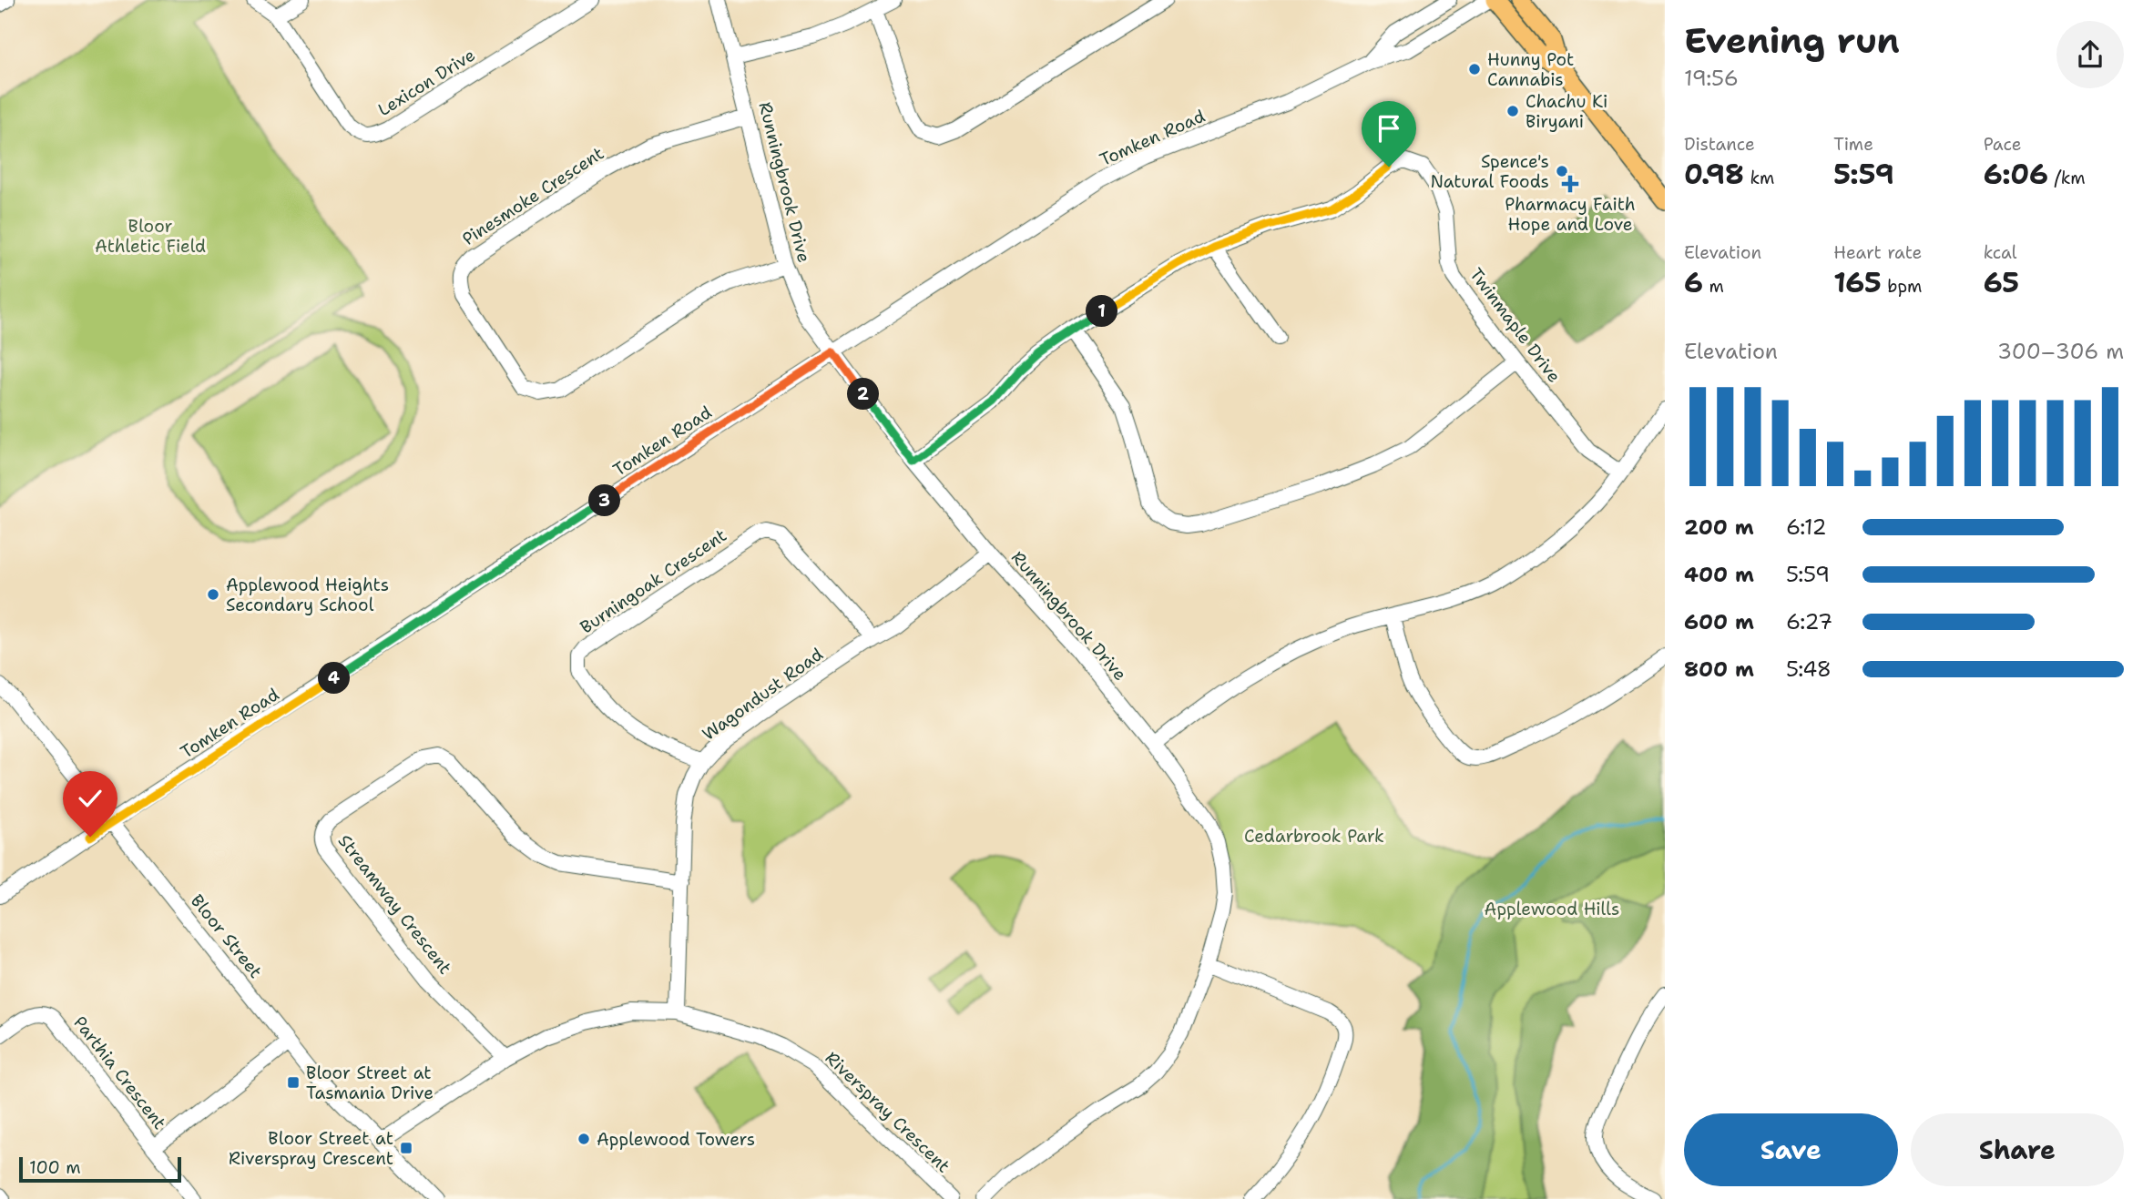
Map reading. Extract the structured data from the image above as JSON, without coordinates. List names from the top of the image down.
{
  "streets": {
    "street": [
      "Lexicon Drive",
      "Tomken Road",
      "Runningbrook Drive",
      "Pinesmoke Crescent",
      "Twinmaple Drive",
      "Burningoak Crescent",
      "Wagondust Road",
      "Streamway Crescent",
      "Bloor Street",
      "Parthia Crescent",
      "Riverspray Crescent"
    ]
  },
  "crossings": [
    ["Tomken Road", "Runningbrook Drive"],
    ["Tomken Road", "Bloor Street"],
    ["Runningbrook Drive", "Pinesmoke Crescent"],
    ["Runningbrook Drive", "Twinmaple Drive"],
    ["Runningbrook Drive", "Wagondust Road"],
    ["Burningoak Crescent", "Wagondust Road"],
    ["Wagondust Road", "Streamway Crescent"],
    ["Wagondust Road", "Riverspray Crescent"],
    ["Streamway Crescent", "Riverspray Crescent"],
    ["Bloor Street", "Riverspray Crescent"]
  ],
  "parks": ["Bloor Athletic Field", "Cedarbrook Park", "Applewood Hills"],
  "places": {
    "other": [
      "Hunny Pot Cannabis",
      "Chachu Ki Biryani",
      "Spence's Natural Foods",
      "Applewood Heights Secondary School",
      "Applewood Towers"
    ],
    "health": ["Pharmacy Faith Hope and Love"],
    "transit": ["Bloor Street at Tasmania Drive", "Bloor Street at Riverspray Crescent"]
  },
  "scale_bar": "100 m",
  "page": {
    "heading": ["Evening run", "19:56"],
    "stats": [
      ["Distance", "0.98 km"],
      ["Time", "5:59"],
      ["Pace", "6:06 /km"],
      ["Elevation", "6 m"],
      ["Heart rate", "165 bpm"],
      ["kcal", "65"]
    ],
    "pins": [
      "1",
      "2",
      "3",
      "4"
    ],
    "chart": ["Elevation", "300–306 m"],
    "list": [
      {
        "name": "200 m",
        "note": "6:12"
      },
      {
        "name": "400 m",
        "note": "5:59"
      },
      {
        "name": "600 m",
        "note": "6:27"
      },
      {
        "name": "800 m",
        "note": "5:48"
      }
    ],
    "buttons": ["Save", "Share"],
    "scale": "100 m"
  }
}
